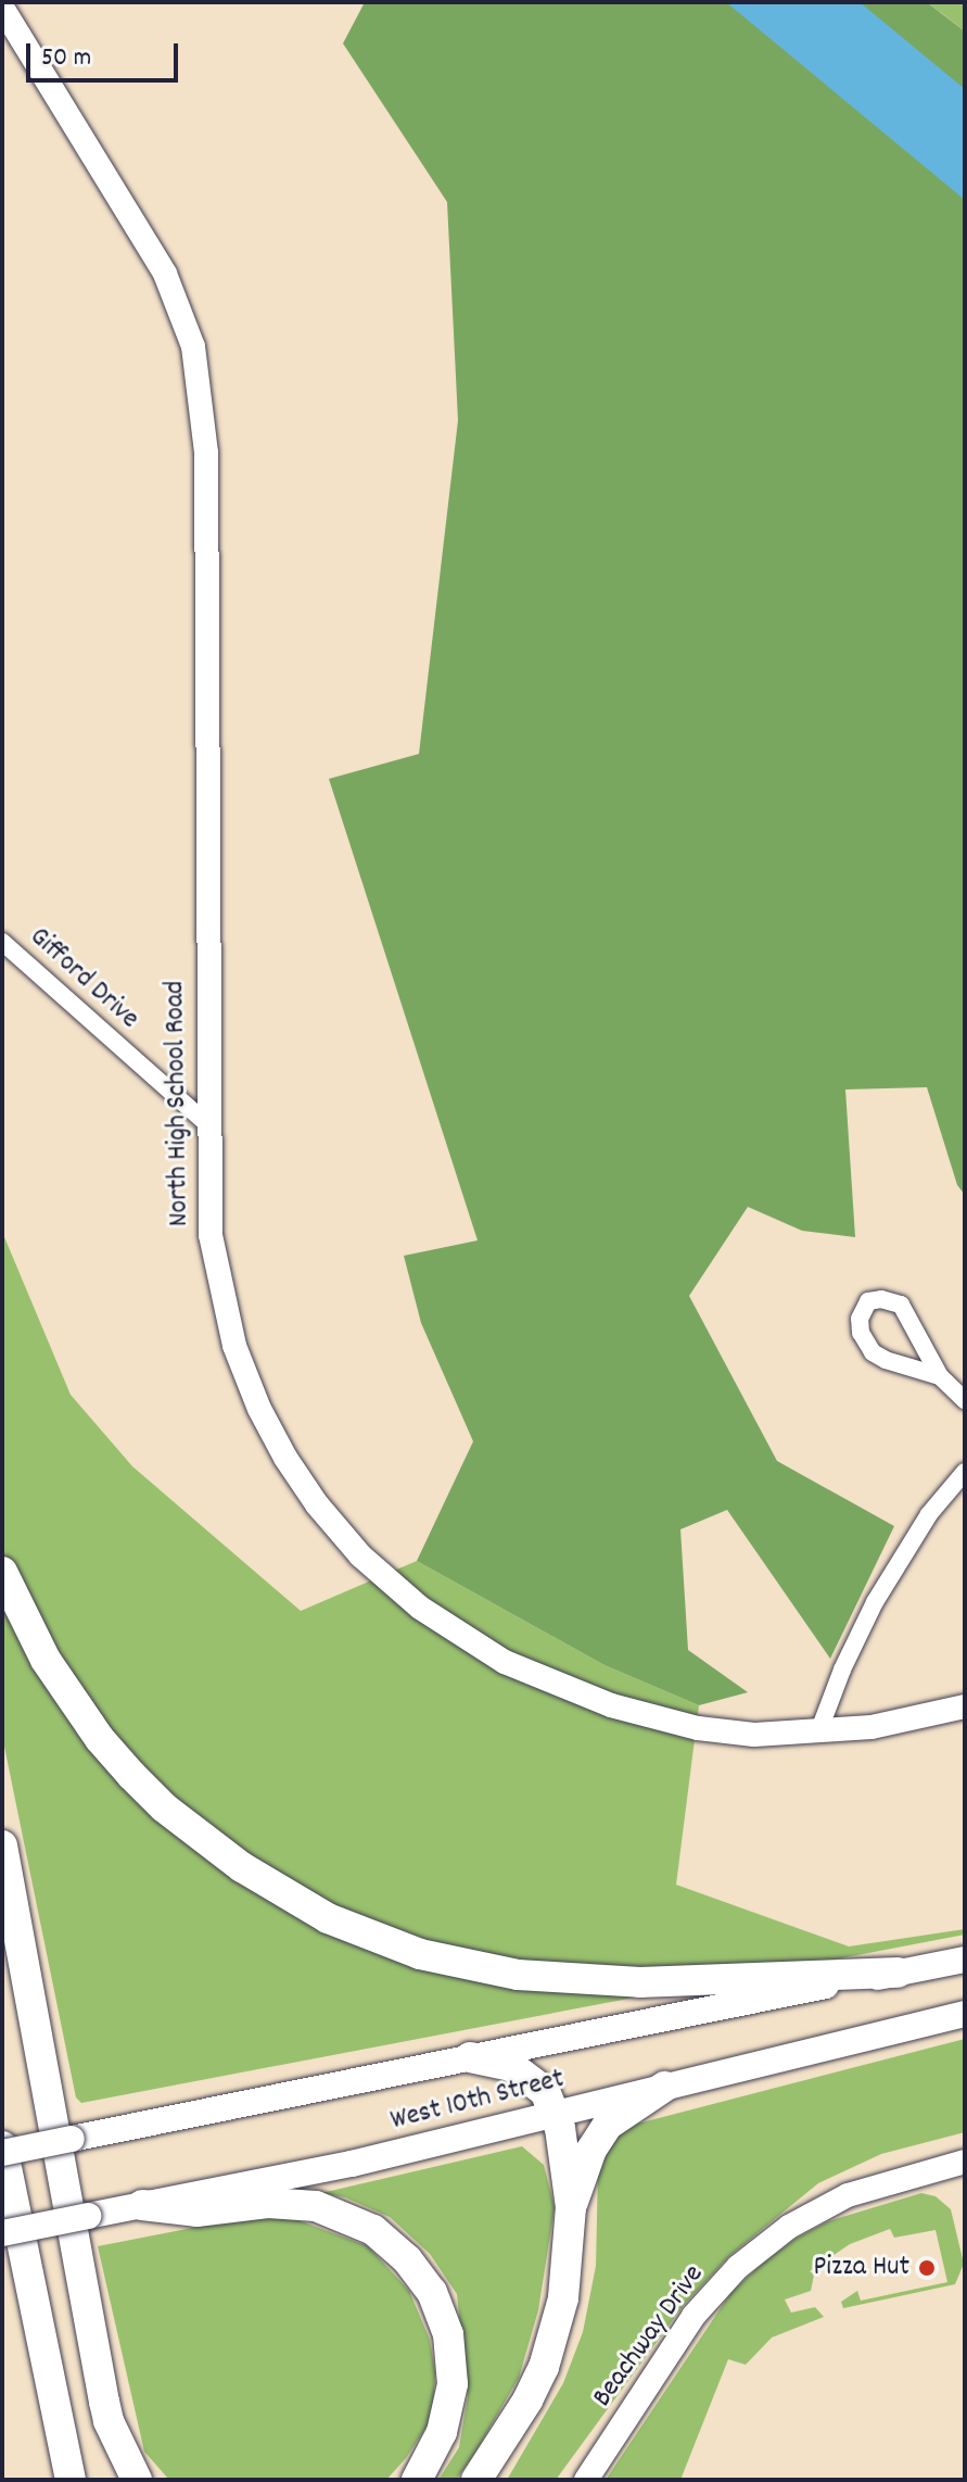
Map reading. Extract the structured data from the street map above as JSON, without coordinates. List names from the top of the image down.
{
  "streets": {
    "main road": ["West 10th Street"],
    "street": ["Gifford Drive", "North High School Road", "Beachway Drive"]
  },
  "crossings": [
    ["Gifford Drive", "North High School Road"]
  ],
  "places": ["Pizza Hut"],
  "scale_bar": "50 m"
}
